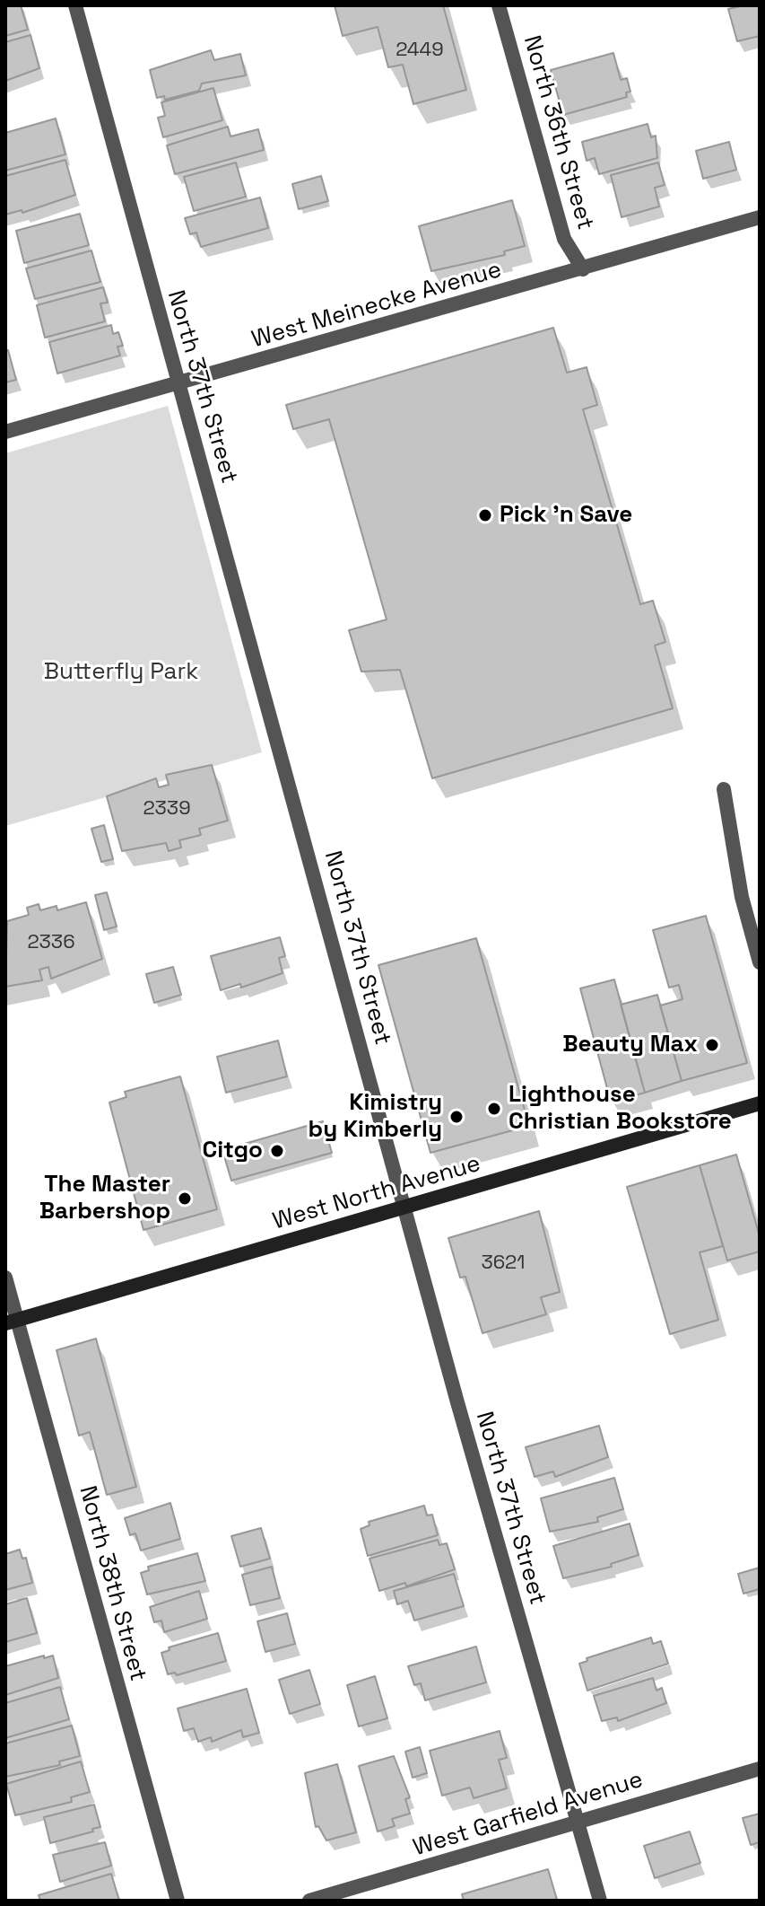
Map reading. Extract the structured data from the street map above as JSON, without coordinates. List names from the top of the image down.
{
  "streets": {
    "main road": ["West North Avenue"],
    "street": [
      "North 36th Street",
      "West Meinecke Avenue",
      "North 37th Street",
      "North 38th Street",
      "West Garfield Avenue"
    ]
  },
  "crossings": [
    ["North 36th Street", "West Meinecke Avenue"],
    ["West Meinecke Avenue", "North 37th Street"],
    ["North 37th Street", "West North Avenue"],
    ["North 37th Street", "West Garfield Avenue"],
    ["West North Avenue", "North 38th Street"]
  ],
  "parks": ["Butterfly Park"],
  "places": [
    "Pick 'n Save",
    "Beauty Max",
    "Lighthouse Christian Bookstore",
    "Kimistry by Kimberly",
    "Citgo",
    "The Master Barbershop"
  ],
  "house_numbers": [
    "2449",
    "2339",
    "2336",
    "3621"
  ]
}
